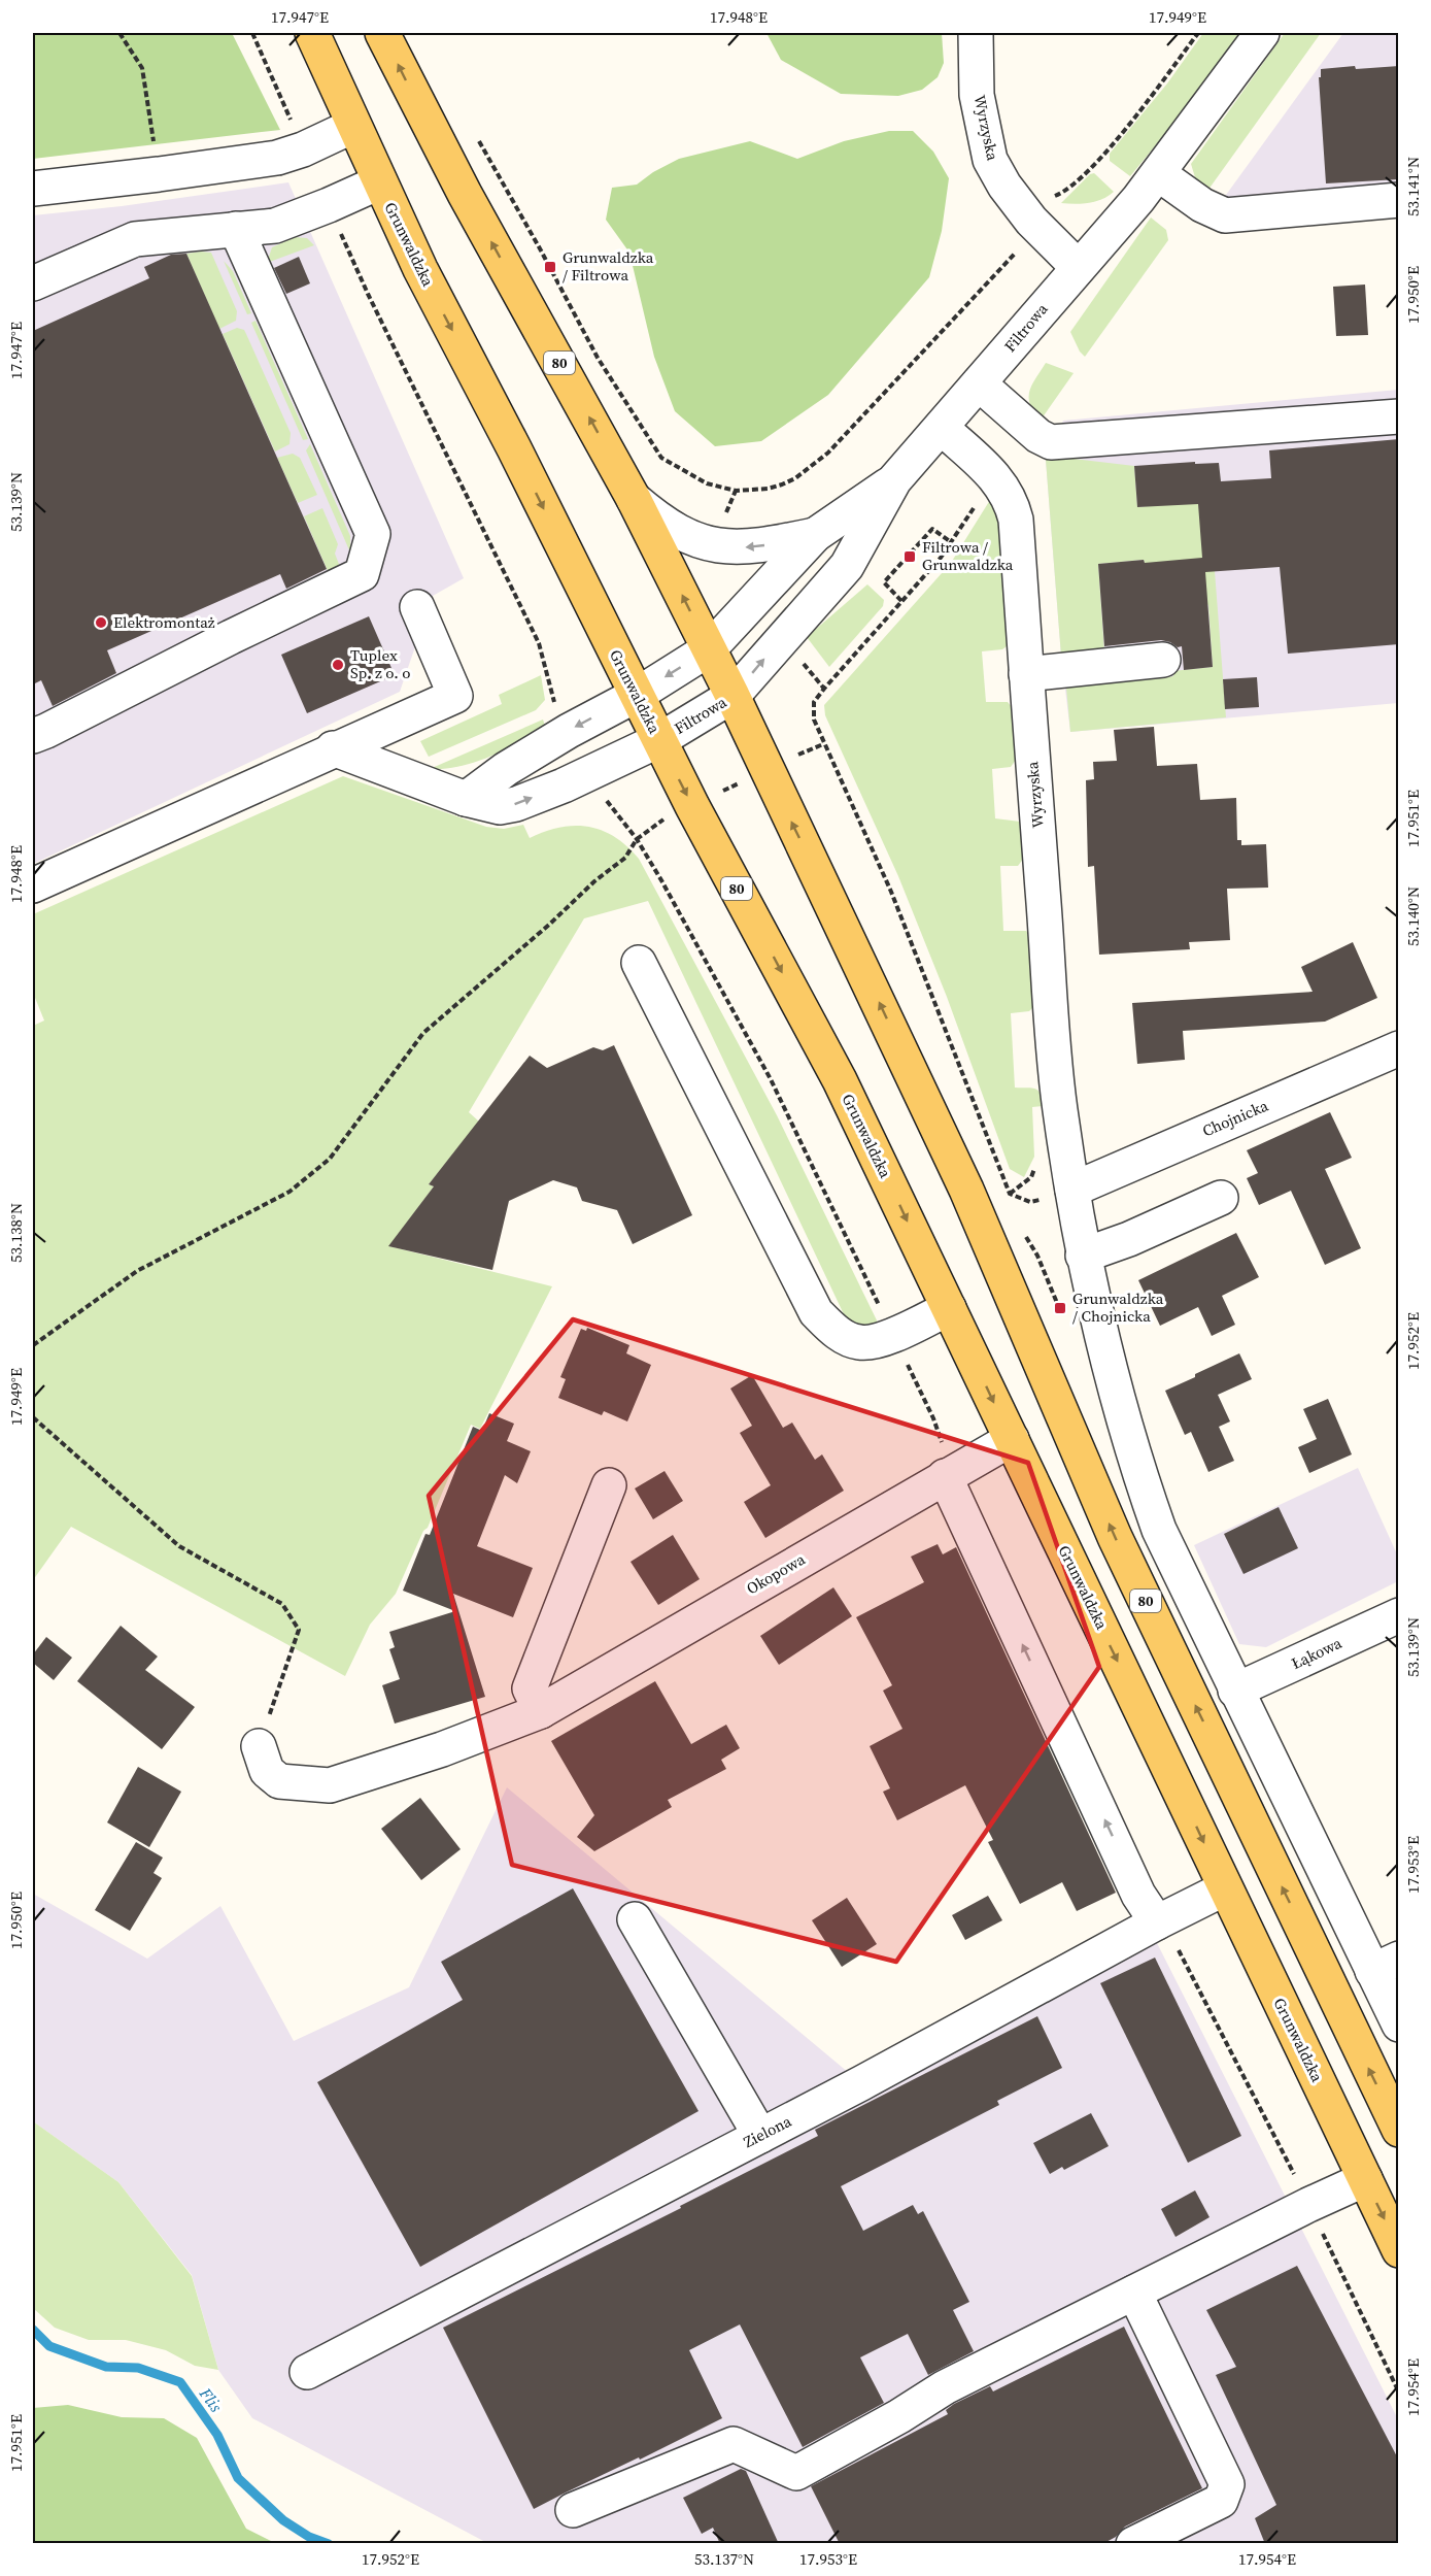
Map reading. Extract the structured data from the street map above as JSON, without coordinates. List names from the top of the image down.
{
  "streets": {
    "main road": ["Grunwaldzka", "80"],
    "street": [
      "Wyrzyska",
      "Filtrowa",
      "Chojnicka",
      "Okopowa",
      "Łąkowa",
      "Zielona"
    ]
  },
  "crossings": [
    ["Wyrzyska", "Filtrowa"],
    ["Wyrzyska", "Chojnicka"],
    ["Wyrzyska", "Łąkowa"],
    ["Grunwaldzka", "Filtrowa"],
    ["Grunwaldzka", "Okopowa"],
    ["Grunwaldzka", "Zielona"],
    ["Filtrowa", "80"]
  ],
  "water": ["Flis"],
  "places": {
    "transit": ["Grunwaldzka / Filtrowa", "Filtrowa / Grunwaldzka", "Grunwaldzka / Chojnicka"],
    "other": ["Elektromontaż", "Tuplex Sp. z o. o"]
  },
  "coordinates": [
    "17.947°E",
    "17.948°E",
    "17.949°E",
    "53.141°N",
    "17.950°E",
    "53.139°N",
    "17.951°E",
    "53.140°N",
    "53.138°N",
    "17.952°E",
    "17.953°E",
    "17.954°E",
    "53.137°N"
  ]
}
